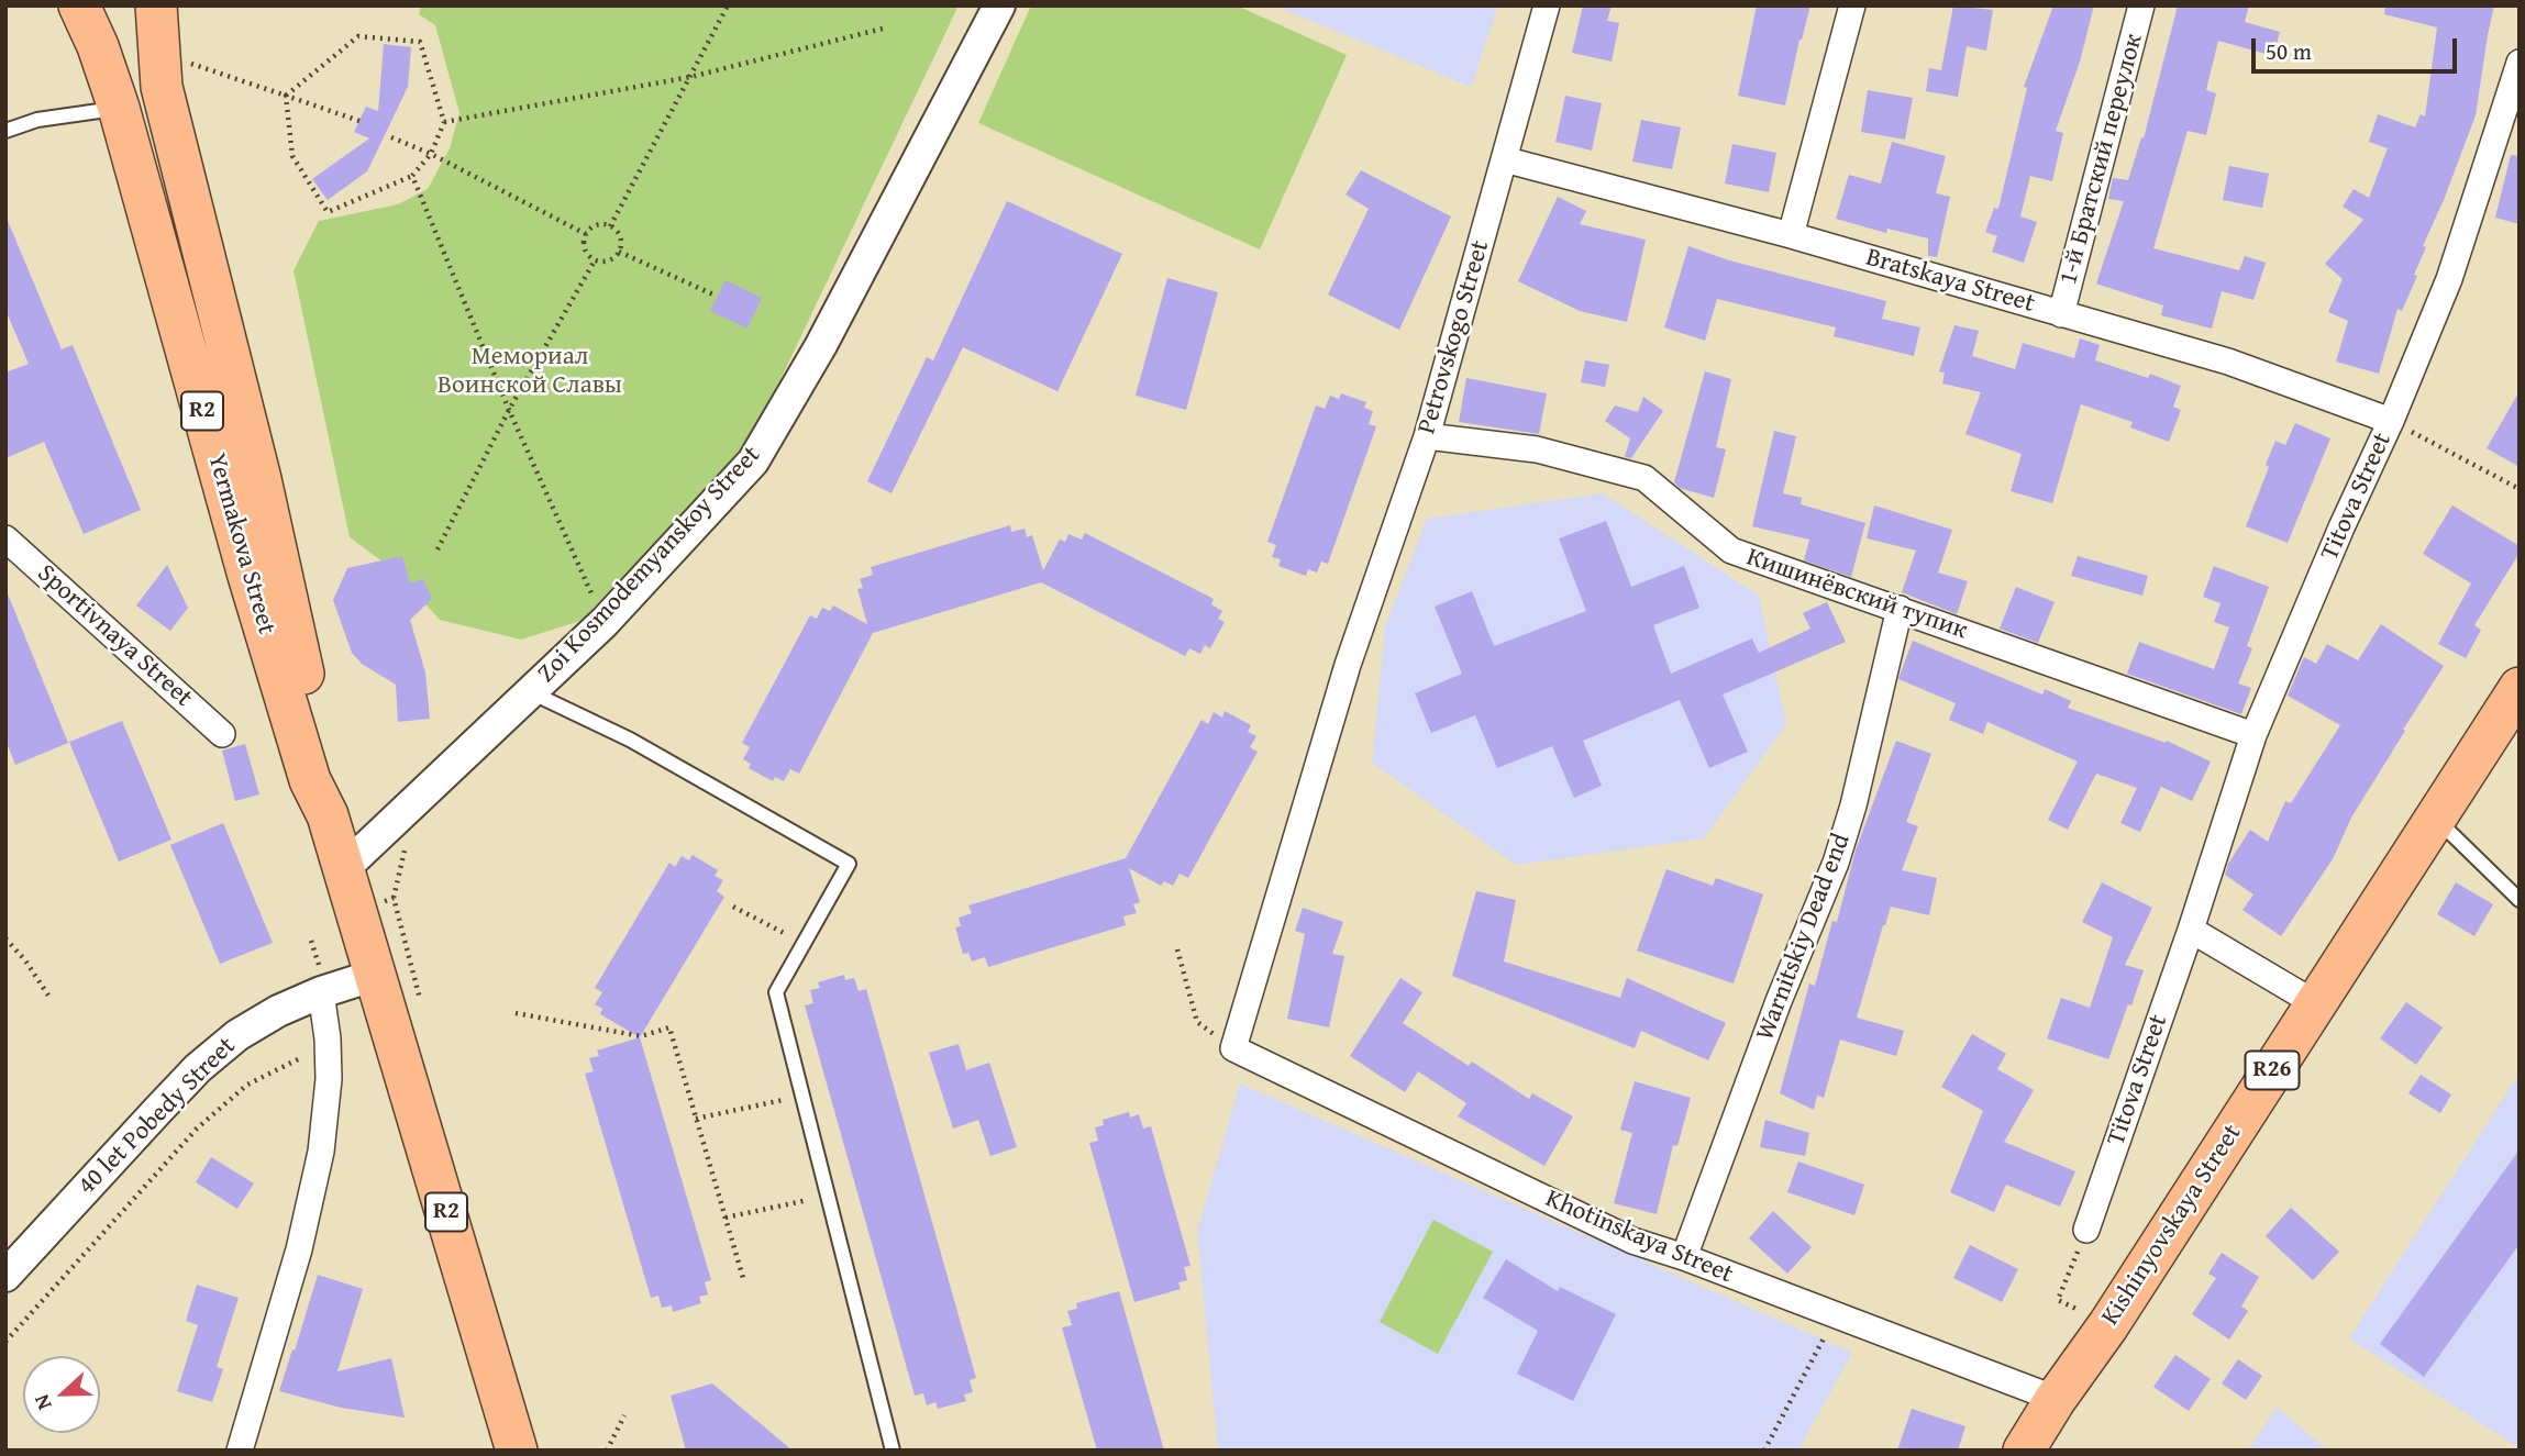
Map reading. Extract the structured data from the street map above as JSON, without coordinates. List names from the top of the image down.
{
  "streets": {
    "main road": [
      "R2",
      "Yermakova Street",
      "R26",
      "Kishinyovskaya Street"
    ],
    "street": [
      "1-й Братский переулок",
      "Bratskaya Street",
      "Petrovskogo Street",
      "Titova Street",
      "Zoi Kosmodemyanskoy Street",
      "Кишинёвский тупик",
      "Sportivnaya Street",
      "Warnitskiy Dead end",
      "40 let Pobedy Street",
      "Khotinskaya Street"
    ]
  },
  "crossings": [
    ["1-й Братский переулок", "Bratskaya Street"],
    ["Bratskaya Street", "Petrovskogo Street"],
    ["Bratskaya Street", "Titova Street"],
    ["Petrovskogo Street", "Кишинёвский тупик"],
    ["Petrovskogo Street", "Khotinskaya Street"],
    ["Titova Street", "Кишинёвский тупик"],
    ["Yermakova Street", "Zoi Kosmodemyanskoy Street"],
    ["Yermakova Street", "40 let Pobedy Street"],
    ["Кишинёвский тупик", "Warnitskiy Dead end"],
    ["Warnitskiy Dead end", "Khotinskaya Street"],
    ["Kishinyovskaya Street", "Khotinskaya Street"]
  ],
  "parks": ["Мемориал Воинской Славы"],
  "scale_bar": "50 m",
  "north": "left"
}
